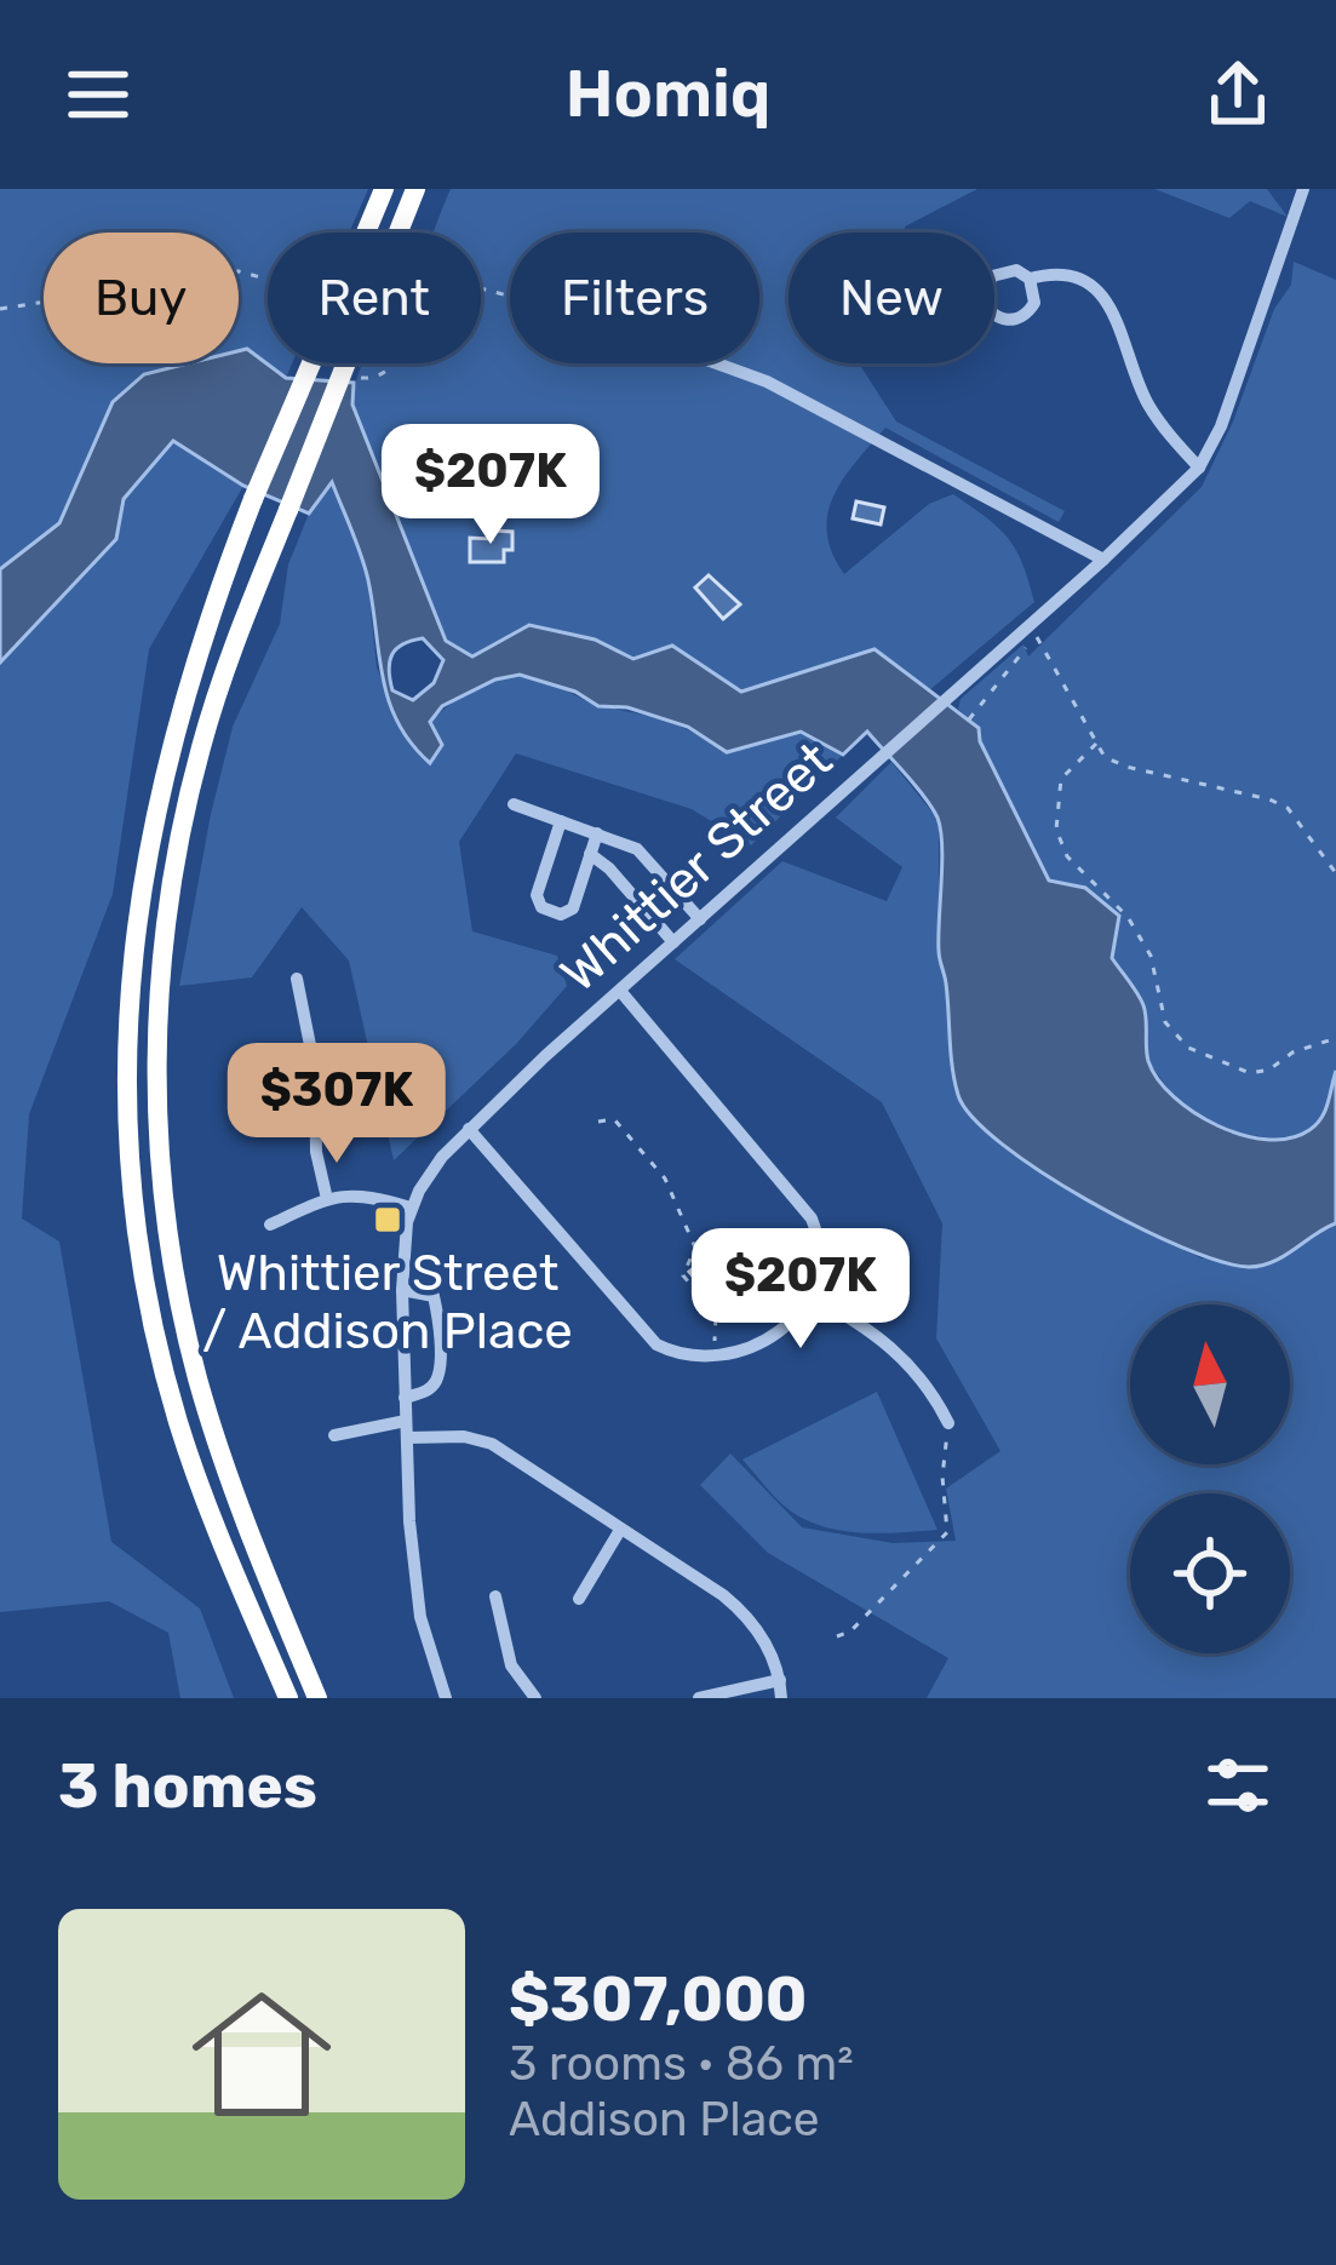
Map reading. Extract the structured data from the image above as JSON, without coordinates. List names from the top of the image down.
{
  "streets": {
    "street": ["Whittier Street"]
  },
  "places": {
    "transit": ["Whittier Street / Addison Place"]
  },
  "north": "top",
  "page": {
    "header": "Homiq",
    "chip": [
      "Buy",
      "Rent",
      "Filters",
      "New"
    ],
    "price": ["$207K", "$307K", "$207K"],
    "heading": "3 homes",
    "list": [
      {
        "name": "$307,000",
        "note": "3 rooms · 86 m² · Addison Place"
      }
    ]
  }
}
